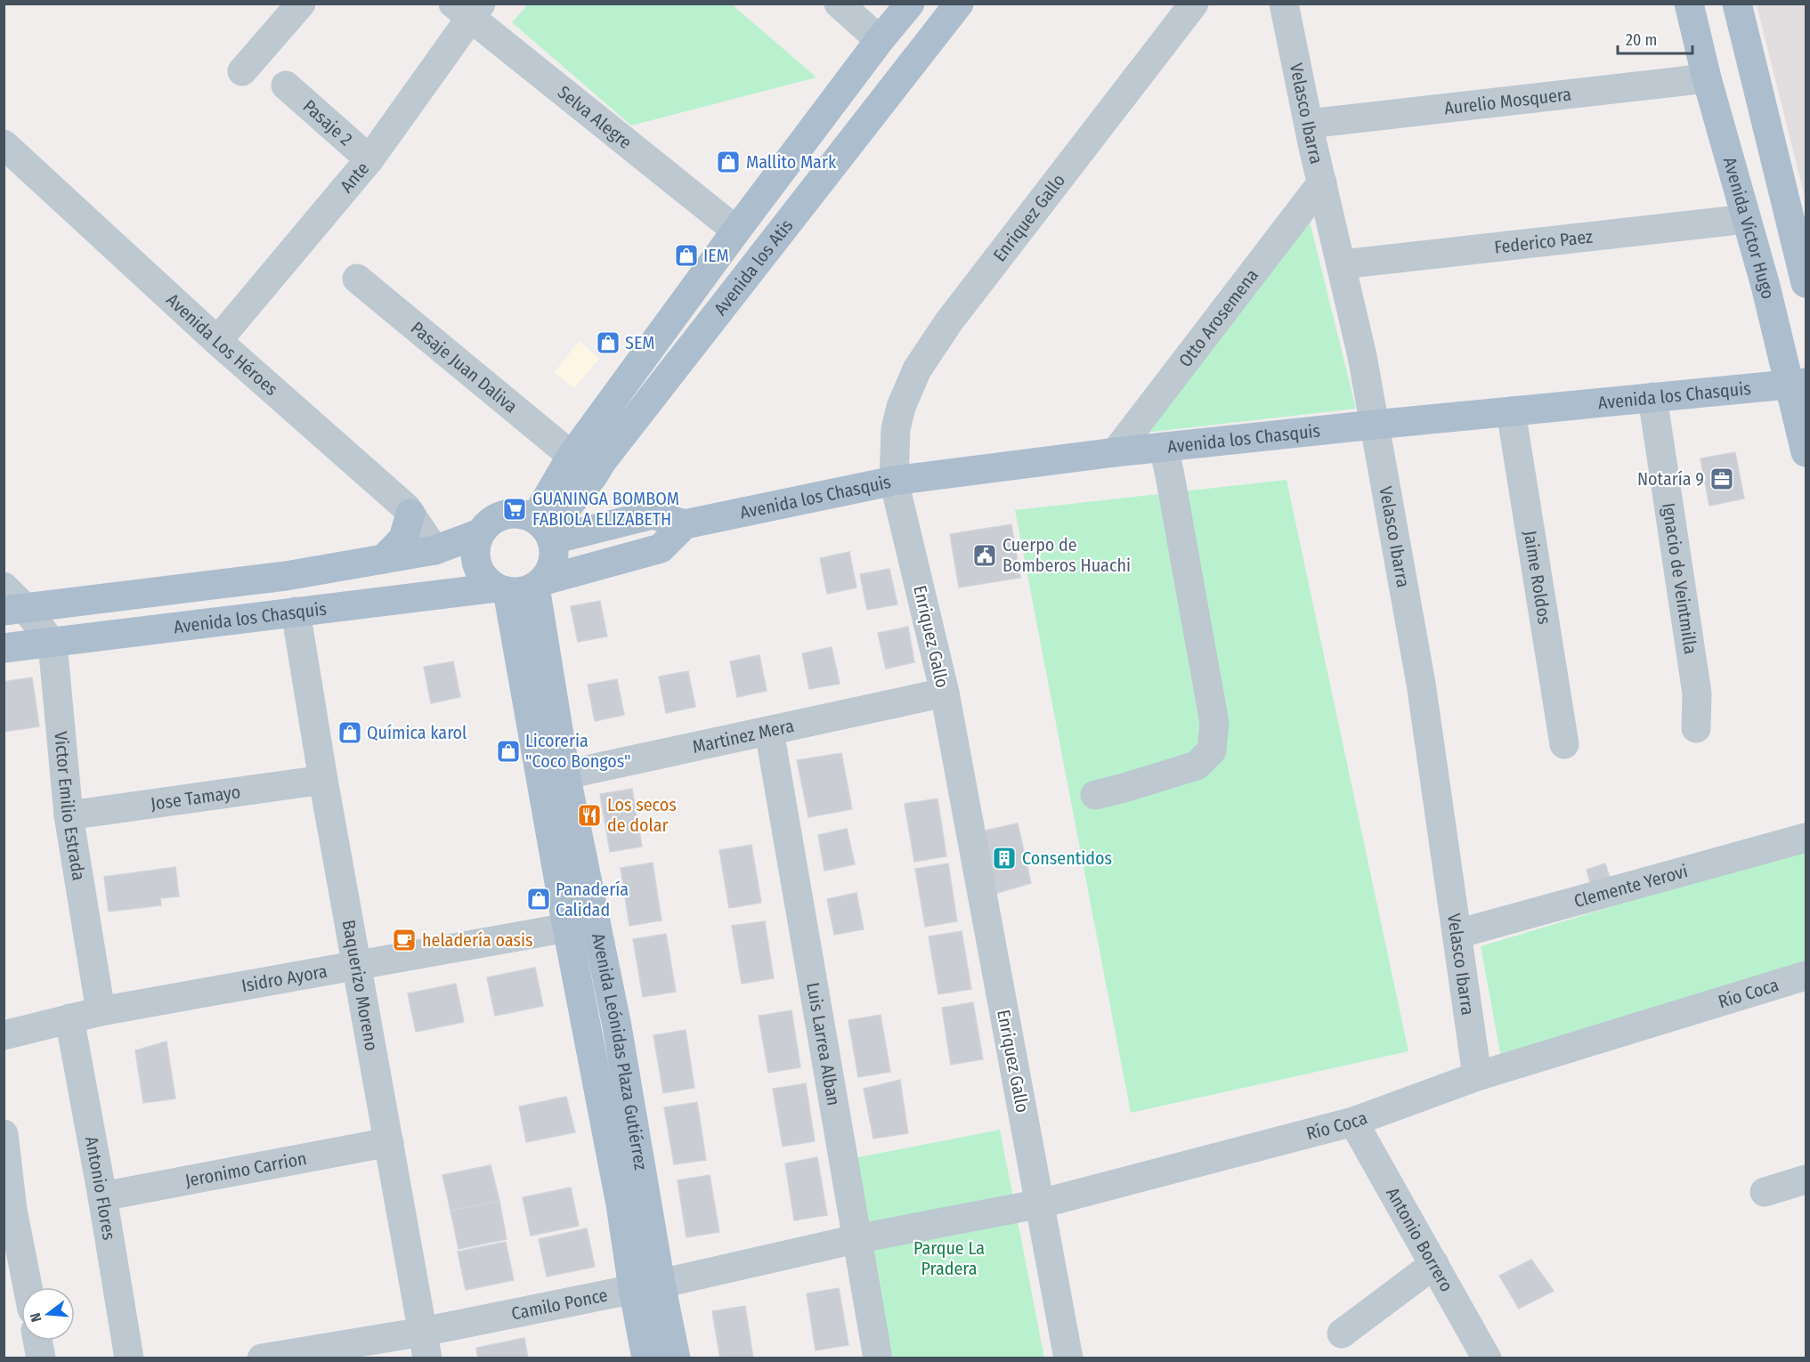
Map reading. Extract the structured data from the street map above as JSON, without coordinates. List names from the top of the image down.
{
  "streets": {
    "main road": [
      "Avenida Victor Hugo",
      "Avenida los Atis",
      "Avenida los Chasquis",
      "Avenida Leónidas Plaza Gutiérrez"
    ],
    "street": [
      "Aurelio Mosquera",
      "Velasco Ibarra",
      "Selva Alegre",
      "Pasaje 2",
      "Ante",
      "Enriquez Gallo",
      "Federico Paez",
      "Otto Arosemena",
      "Avenida Los Héroes",
      "Pasaje Juan Daliva",
      "Jaime Roldos",
      "Ignacio de Veintmilla",
      "Martinez Mera",
      "Jose Tamayo",
      "Victor Emilio Estrada",
      "Clemente Yerovi",
      "Isidro Ayora",
      "Baquerizo Moreno",
      "Río Coca",
      "Luis Larrea Alban",
      "Jeronimo Carrion",
      "Antonio Flores",
      "Antonio Borrero",
      "Camilo Ponce"
    ]
  },
  "crossings": [
    ["Aurelio Mosquera", "Velasco Ibarra"],
    ["Aurelio Mosquera", "Avenida Victor Hugo"],
    ["Velasco Ibarra", "Federico Paez"],
    ["Velasco Ibarra", "Otto Arosemena"],
    ["Velasco Ibarra", "Avenida los Chasquis"],
    ["Velasco Ibarra", "Clemente Yerovi"],
    ["Velasco Ibarra", "Río Coca"],
    ["Selva Alegre", "Ante"],
    ["Selva Alegre", "Avenida los Atis"],
    ["Pasaje 2", "Ante"],
    ["Ante", "Avenida Los Héroes"],
    ["Enriquez Gallo", "Avenida los Chasquis"],
    ["Enriquez Gallo", "Martinez Mera"],
    ["Enriquez Gallo", "Río Coca"],
    ["Avenida Victor Hugo", "Federico Paez"],
    ["Avenida Victor Hugo", "Avenida los Chasquis"],
    ["Avenida los Atis", "Pasaje Juan Daliva"],
    ["Avenida los Atis", "Avenida los Chasquis"],
    ["Avenida los Atis", "Avenida Leónidas Plaza Gutiérrez"],
    ["Otto Arosemena", "Avenida los Chasquis"],
    ["Avenida Los Héroes", "Avenida los Chasquis"],
    ["Avenida los Chasquis", "Jaime Roldos"],
    ["Avenida los Chasquis", "Ignacio de Veintmilla"],
    ["Avenida los Chasquis", "Victor Emilio Estrada"],
    ["Avenida los Chasquis", "Baquerizo Moreno"],
    ["Avenida los Chasquis", "Avenida Leónidas Plaza Gutiérrez"],
    ["Martinez Mera", "Luis Larrea Alban"],
    ["Martinez Mera", "Avenida Leónidas Plaza Gutiérrez"],
    ["Jose Tamayo", "Victor Emilio Estrada"],
    ["Jose Tamayo", "Baquerizo Moreno"],
    ["Victor Emilio Estrada", "Isidro Ayora"],
    ["Isidro Ayora", "Baquerizo Moreno"],
    ["Isidro Ayora", "Avenida Leónidas Plaza Gutiérrez"],
    ["Isidro Ayora", "Antonio Flores"],
    ["Baquerizo Moreno", "Jeronimo Carrion"],
    ["Baquerizo Moreno", "Camilo Ponce"],
    ["Río Coca", "Luis Larrea Alban"],
    ["Río Coca", "Antonio Borrero"],
    ["Río Coca", "Camilo Ponce"],
    ["Luis Larrea Alban", "Camilo Ponce"],
    ["Avenida Leónidas Plaza Gutiérrez", "Camilo Ponce"],
    ["Jeronimo Carrion", "Antonio Flores"]
  ],
  "parks": ["Parque La Pradera"],
  "places": {
    "shop": [
      "Mallito Mark",
      "IEM",
      "SEM",
      "Química karol",
      "Licoreria \"Coco Bongos\"",
      "Panadería Calidad"
    ],
    "office": ["Notaría 9"],
    "supermarket": ["GUANINGA BOMBOM FABIOLA ELIZABETH"],
    "public building": ["Cuerpo de Bomberos Huachi"],
    "restaurant": ["Los secos de dolar"],
    "building": ["Consentidos"],
    "cafe": ["heladería oasis"]
  },
  "scale_bar": "20 m",
  "north": "left"
}
